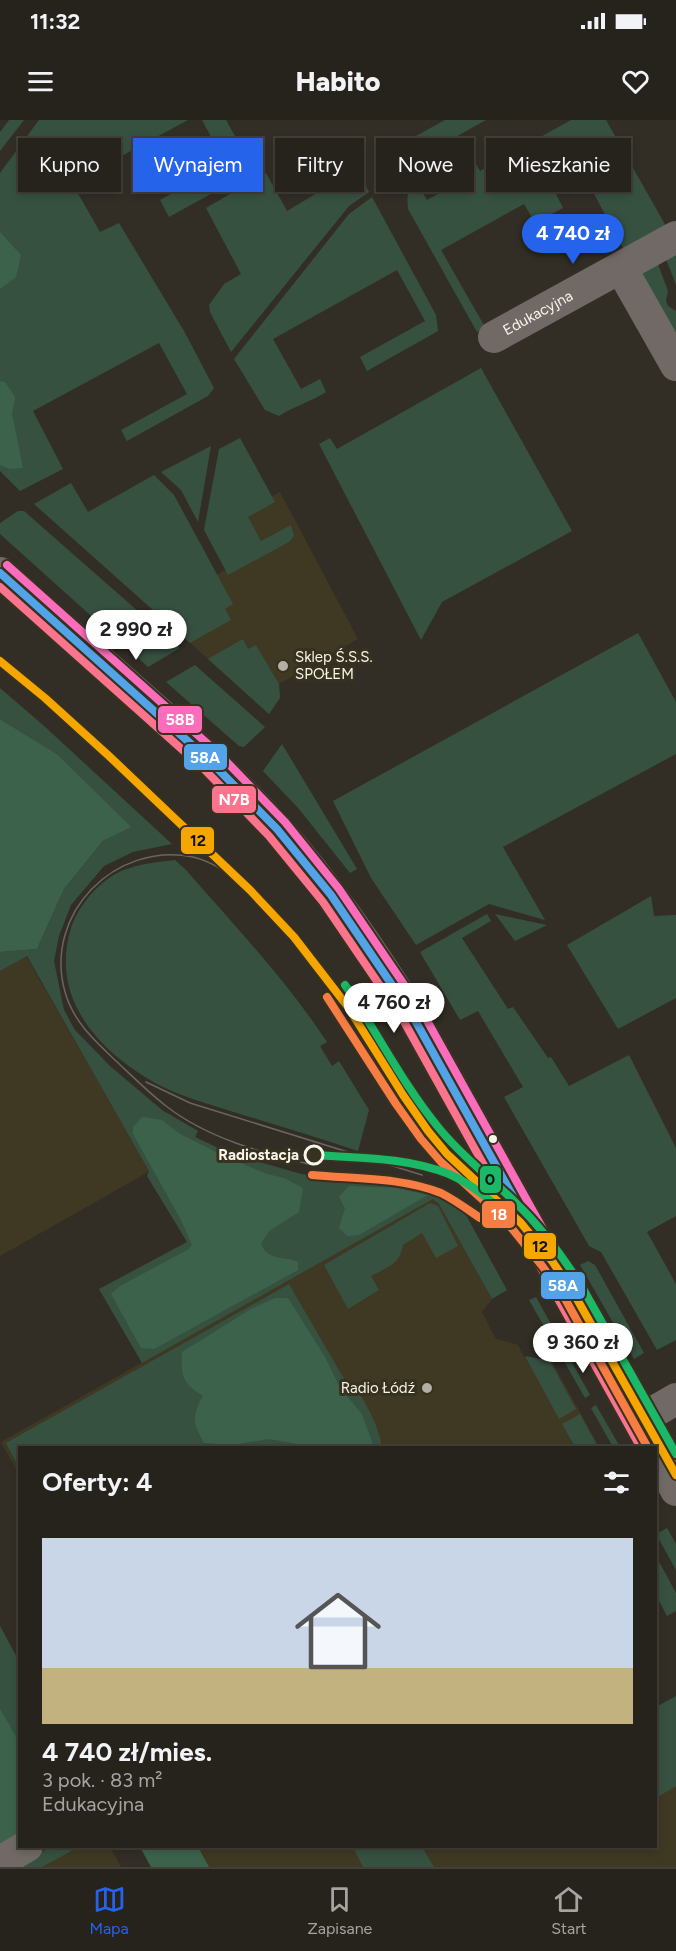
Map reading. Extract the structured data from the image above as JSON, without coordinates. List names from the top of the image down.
{
  "streets": {
    "street": ["Edukacyjna"]
  },
  "places": ["Sklep Ś.S.S. SPOŁEM", "Radiostacja", "Radio Łódź"],
  "lines": [
    "transit line 58B",
    "transit line 58A",
    "transit line N7B",
    "transit line 12",
    "transit line 0",
    "transit line 18"
  ],
  "page": {
    "status": "11:32",
    "header": "Habito",
    "chip": [
      "Kupno",
      "Wynajem",
      "Filtry",
      "Nowe",
      "Mieszkanie"
    ],
    "price": [
      "4 740 zł",
      "2 990 zł",
      "4 760 zł",
      "9 360 zł"
    ],
    "heading": "Oferty: 4",
    "list": [
      {
        "name": "4 740 zł/mies.",
        "note": "3 pok. · 83 m² · Edukacyjna"
      }
    ],
    "tabs": ["Mapa", "Zapisane", "Start"]
  }
}
